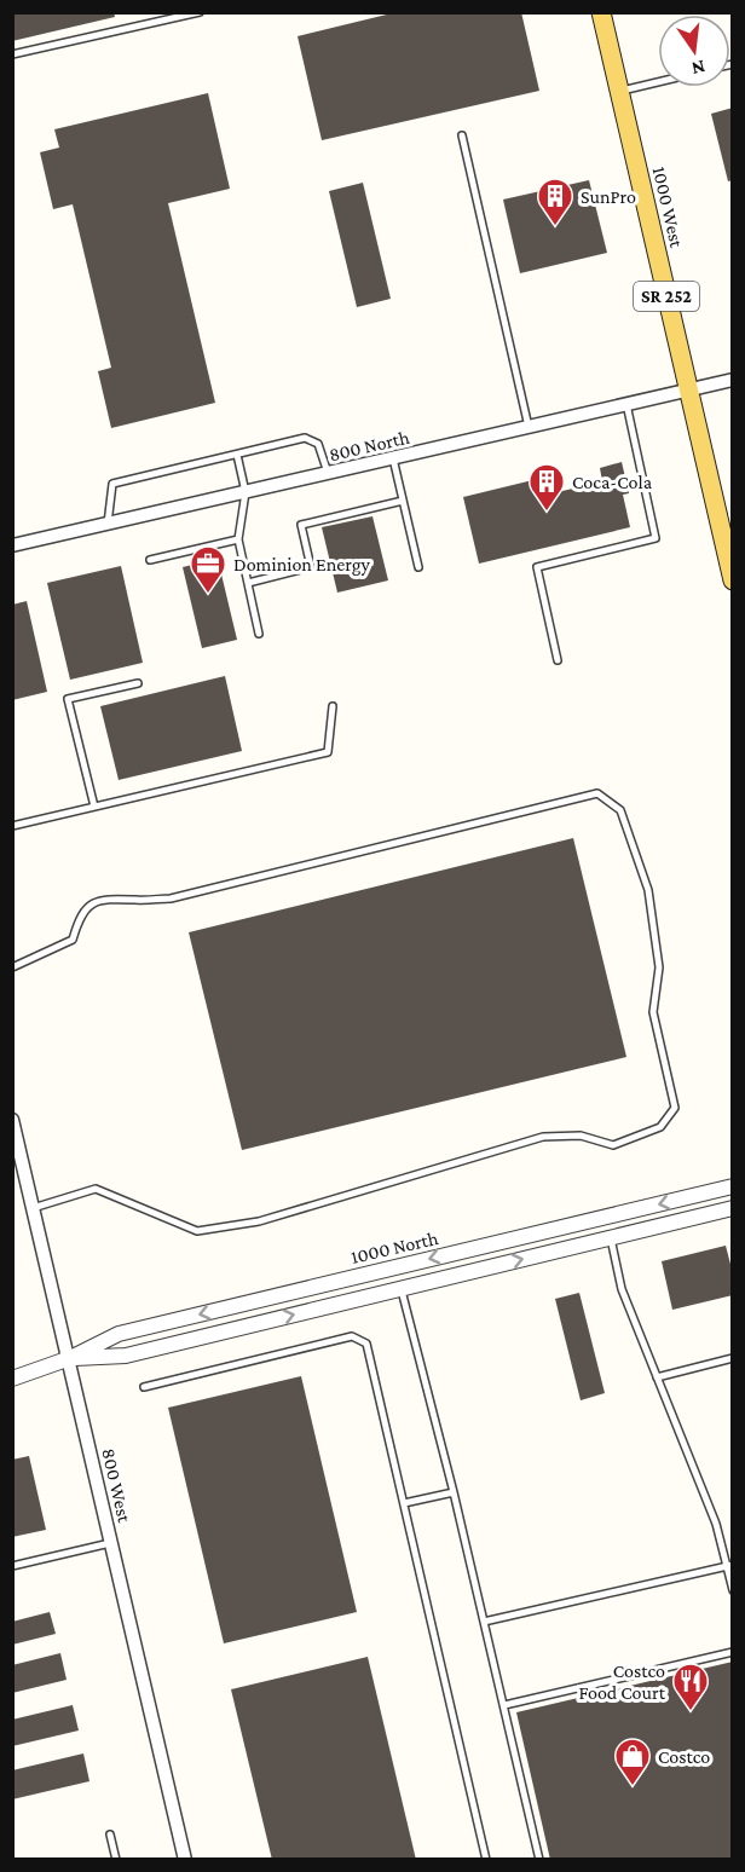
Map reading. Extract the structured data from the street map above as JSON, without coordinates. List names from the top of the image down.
{
  "streets": {
    "main road": ["1000 West", "SR 252"],
    "street": ["800 North", "1000 North", "800 West"]
  },
  "crossings": [
    ["1000 West", "800 North"],
    ["1000 North", "800 West"]
  ],
  "places": {
    "building": ["SunPro", "Coca-Cola"],
    "office": ["Dominion Energy"],
    "restaurant": ["Costco Food Court"],
    "shop": ["Costco"]
  },
  "north": "bottom"
}
